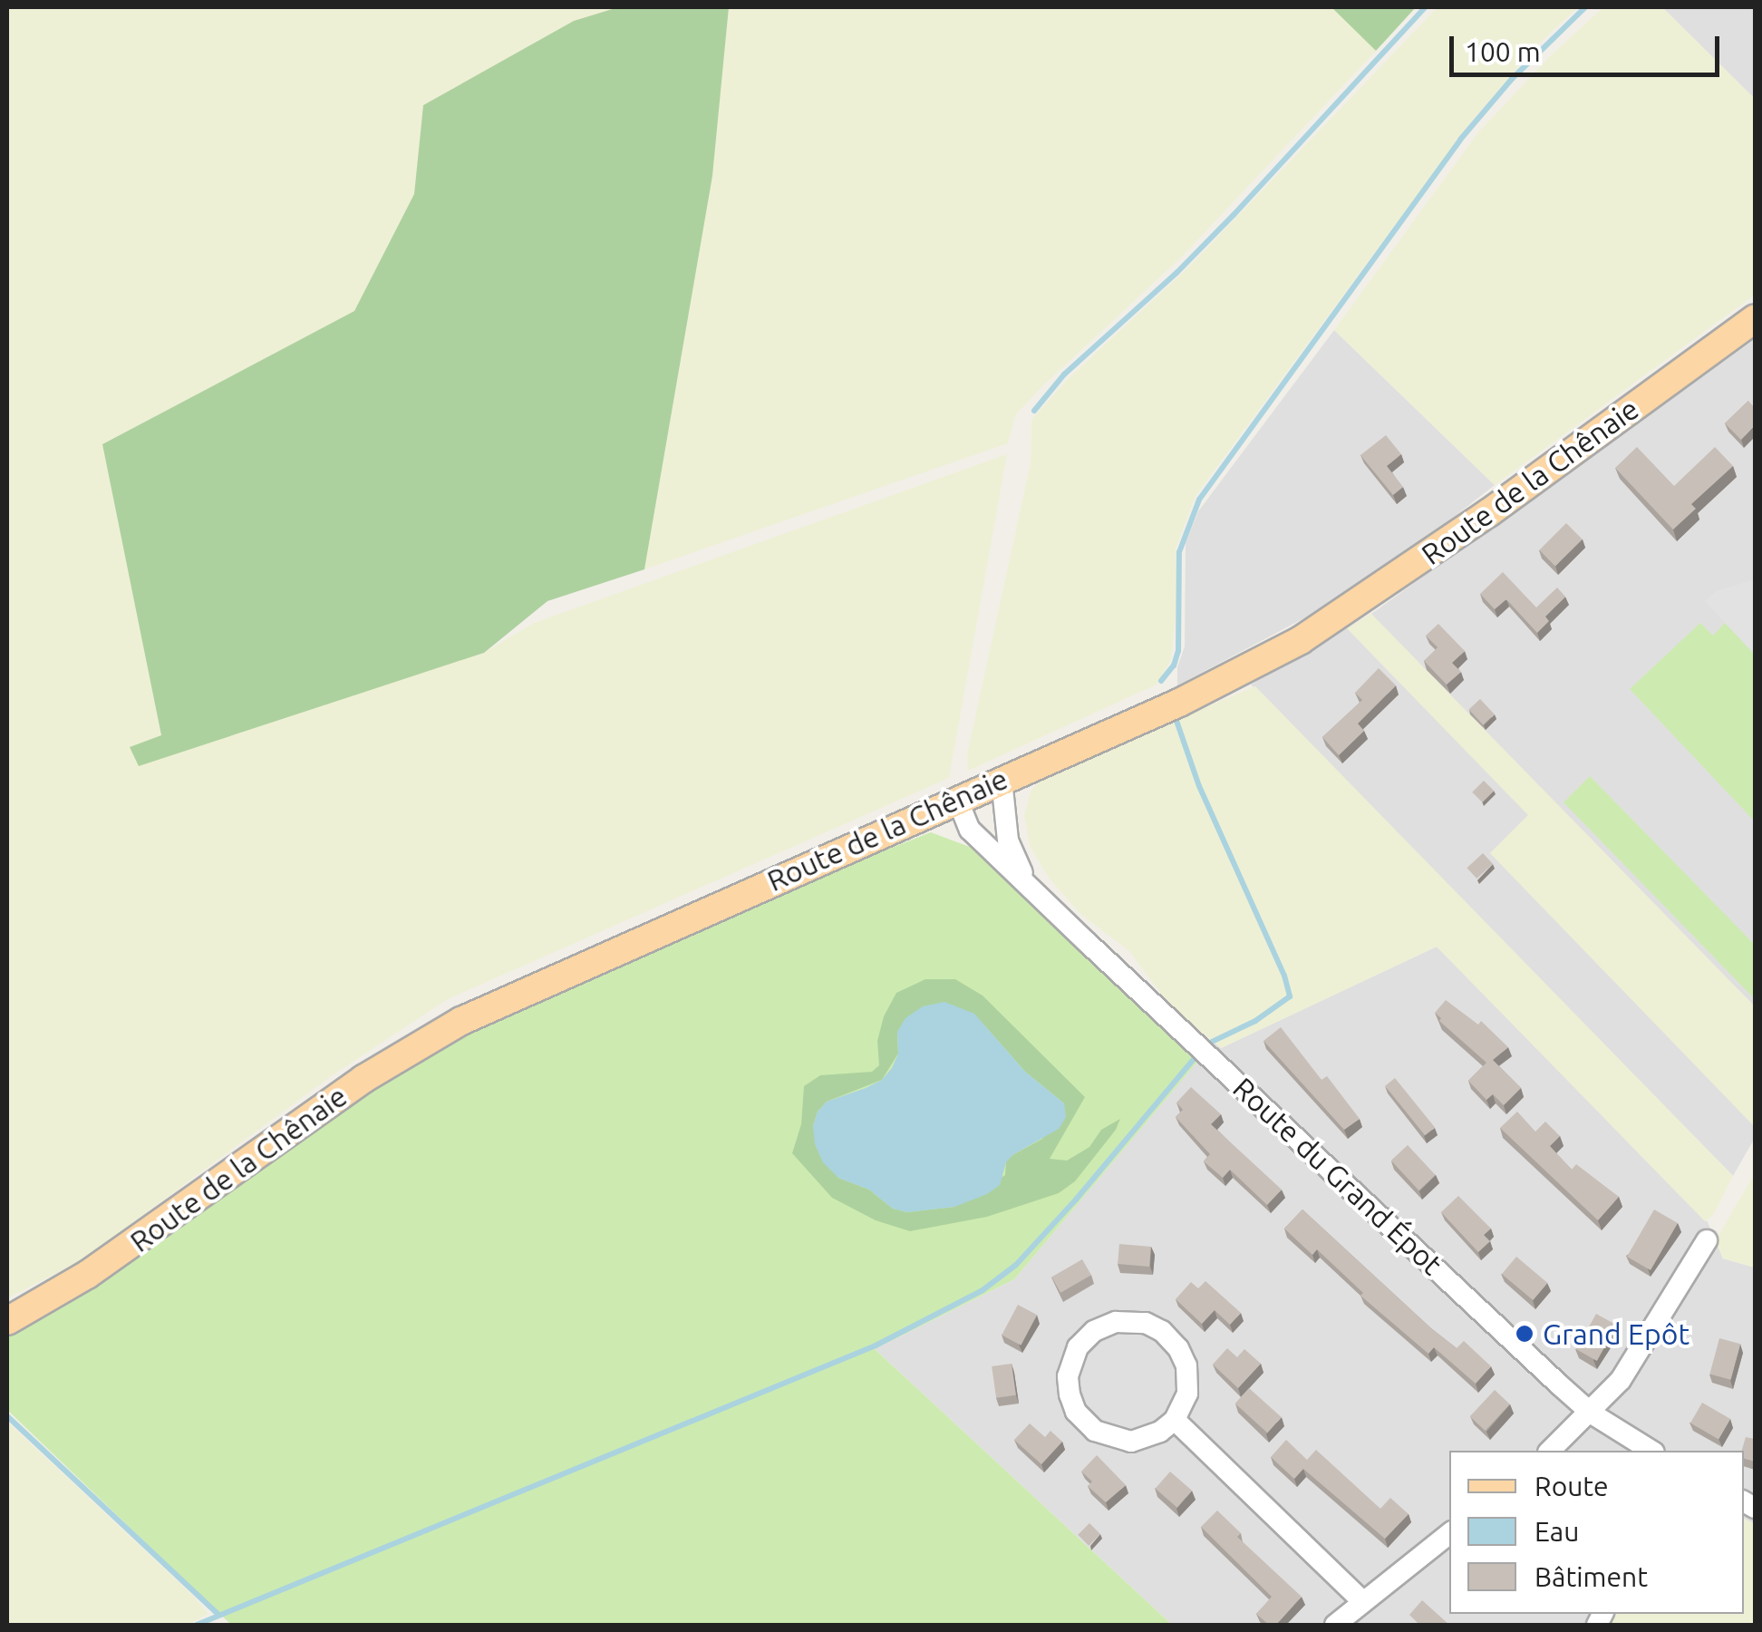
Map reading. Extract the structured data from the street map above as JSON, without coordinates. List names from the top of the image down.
{
  "streets": {
    "main road": ["Route de la Chênaie"],
    "street": ["Route du Grand Épot"]
  },
  "crossings": [
    ["Route de la Chênaie", "Route du Grand Épot"]
  ],
  "places": ["Grand Epôt"],
  "legend": ["Route", "Eau", "Bâtiment"],
  "scale_bar": "100 m"
}
